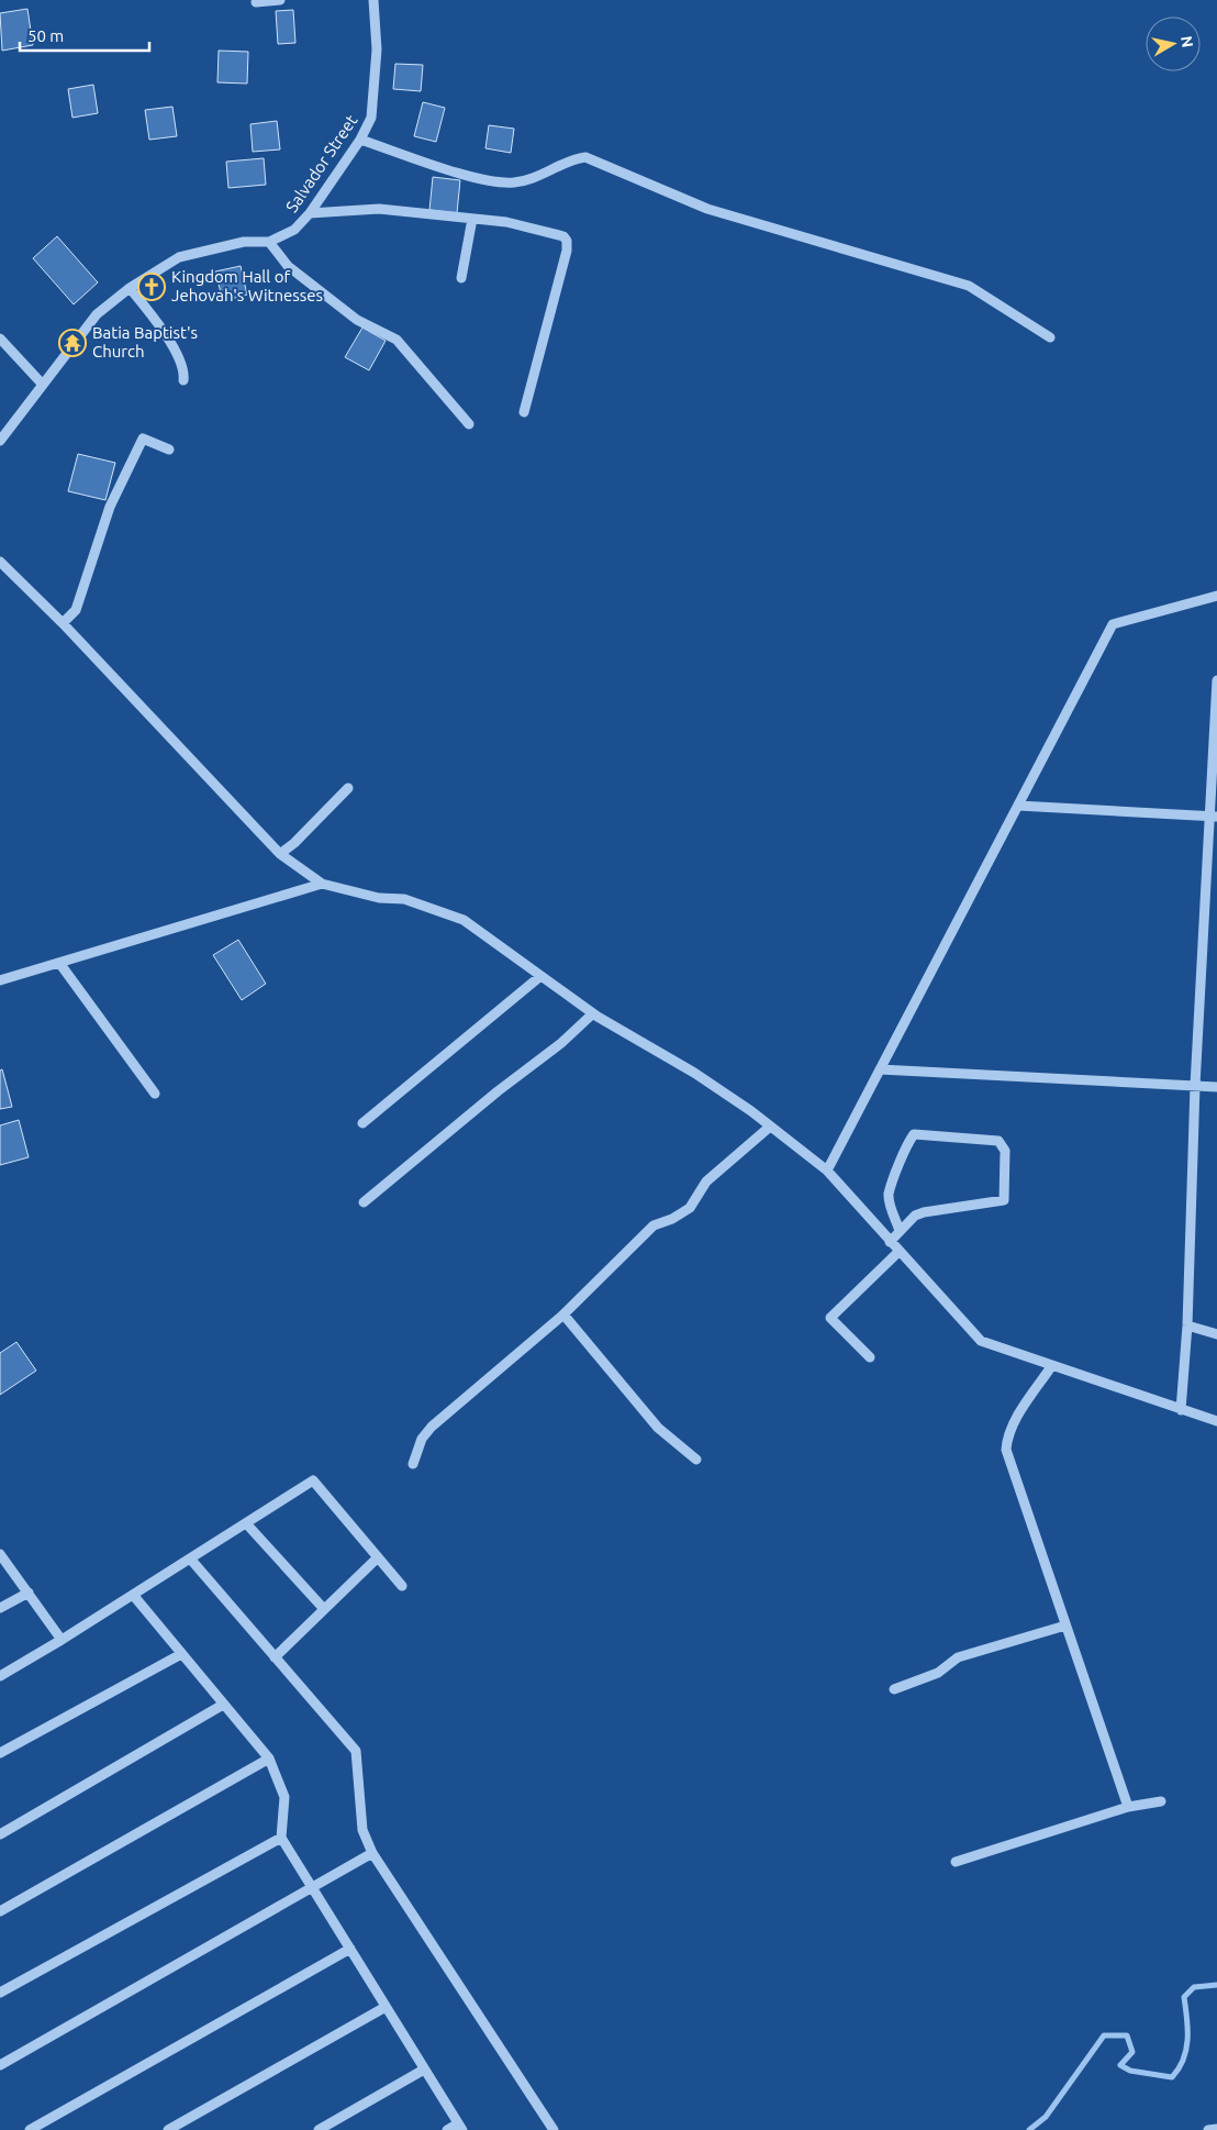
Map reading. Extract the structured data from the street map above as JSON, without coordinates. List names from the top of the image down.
{
  "streets": {
    "street": ["Salvador Street"]
  },
  "places": {
    "church": ["Kingdom Hall of Jehovah's Witnesses"],
    "temple": ["Batia Baptist's Church"]
  },
  "scale_bar": "50 m",
  "north": "right"
}
